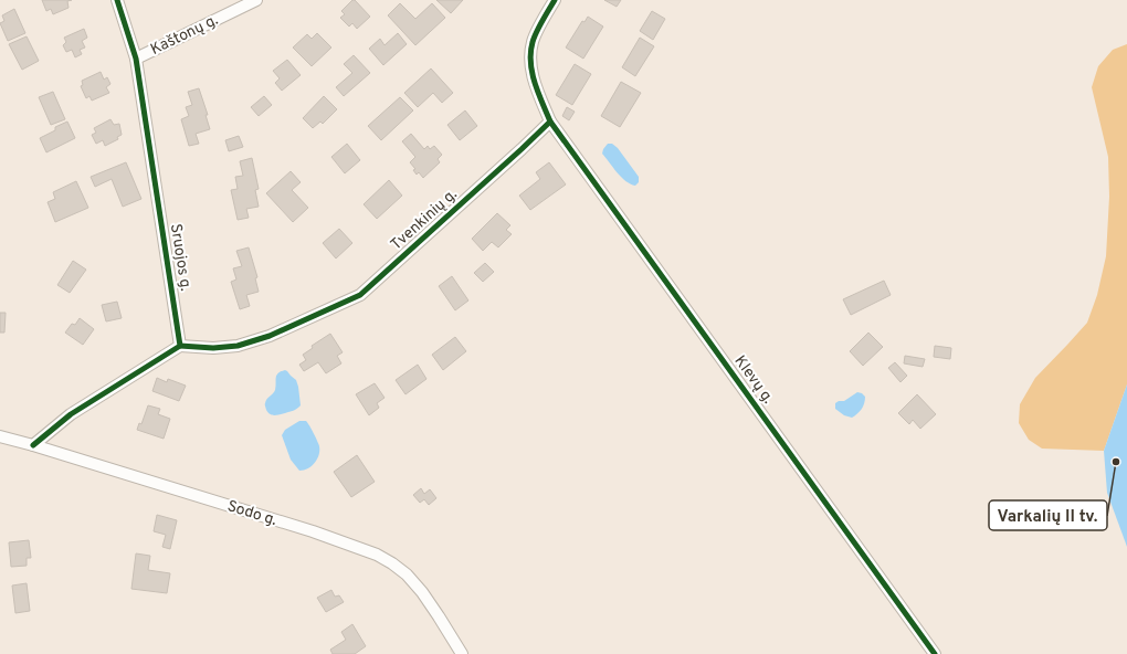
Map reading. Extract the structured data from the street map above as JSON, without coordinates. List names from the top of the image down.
{
  "streets": {
    "street": [
      "Kaštonų g.",
      "Tvenkinių g.",
      "Sruojos g.",
      "Klevų g.",
      "Sodo g."
    ]
  },
  "crossings": [
    ["Kaštonų g.", "Sruojos g."],
    ["Tvenkinių g.", "Sruojos g."],
    ["Tvenkinių g.", "Klevų g."]
  ],
  "places": ["Varkalių II tv."]
}
